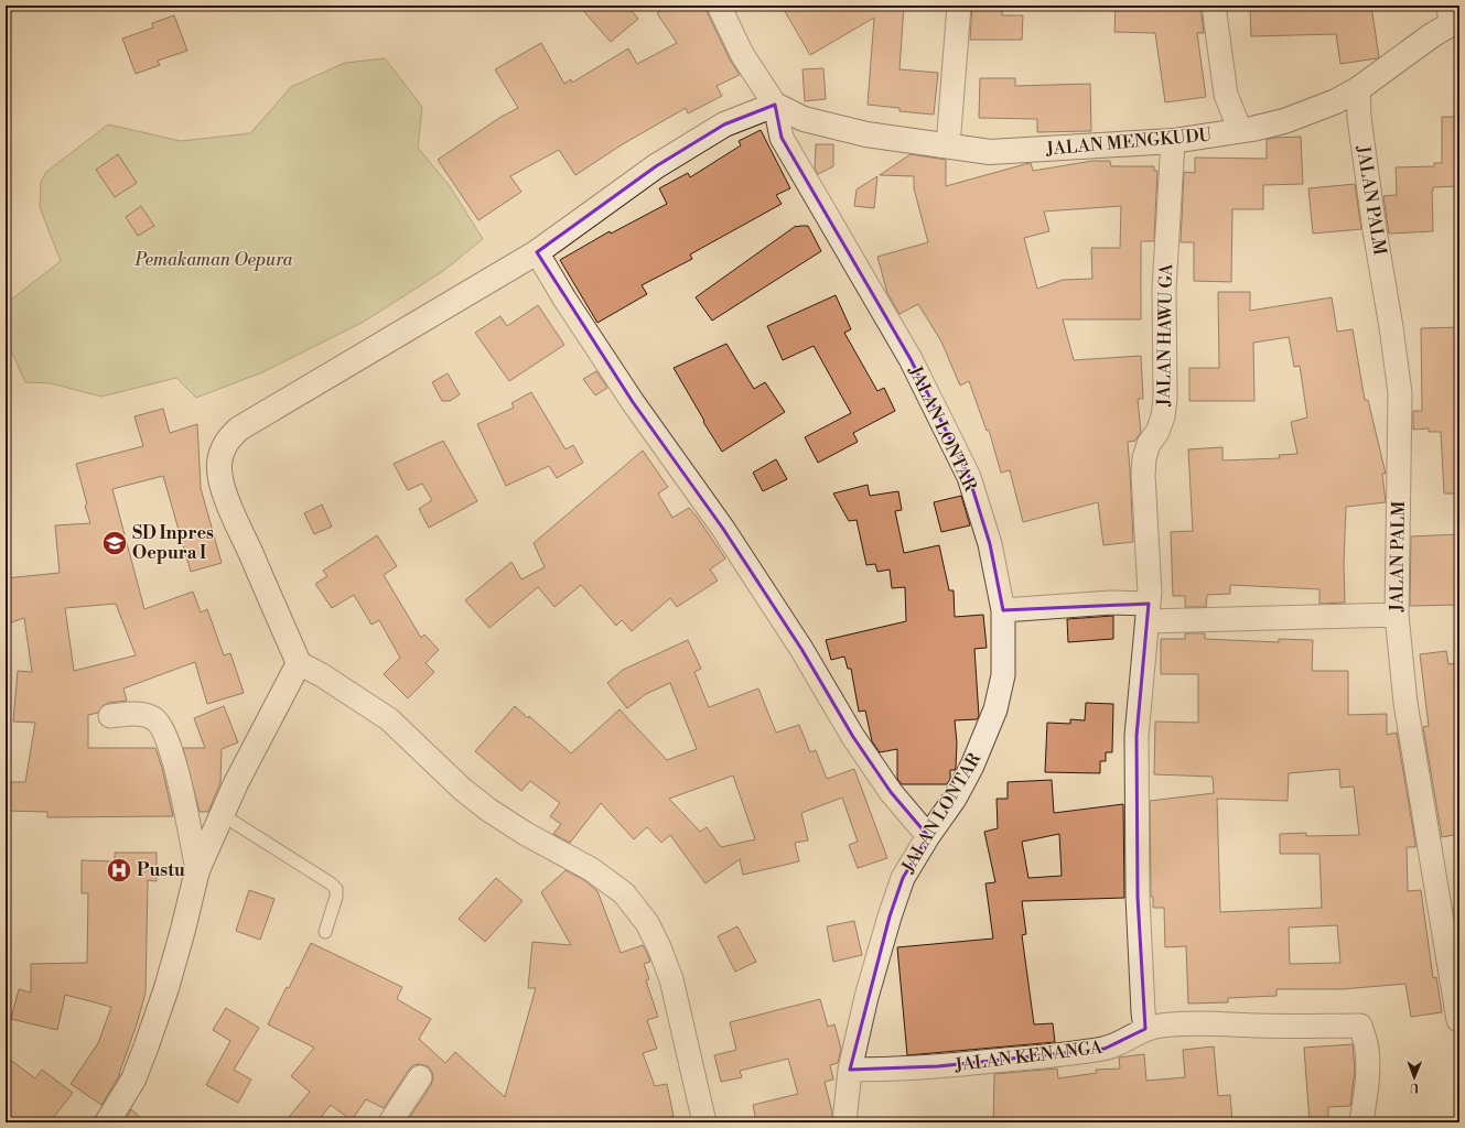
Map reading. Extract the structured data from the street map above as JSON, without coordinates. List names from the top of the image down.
{
  "streets": {
    "street": [
      "JALAN MENGKUDU",
      "JALAN PALM",
      "JALAN HAWU GA",
      "JALAN LONTAR",
      "JALAN KENANGA"
    ]
  },
  "crossings": [
    ["JALAN MENGKUDU", "JALAN PALM"],
    ["JALAN MENGKUDU", "JALAN HAWU GA"],
    ["JALAN MENGKUDU", "JALAN LONTAR"],
    ["JALAN HAWU GA", "JALAN KENANGA"],
    ["JALAN LONTAR", "JALAN KENANGA"]
  ],
  "parks": ["Pemakaman Oepura"],
  "places": {
    "school or university": ["SD Inpres Oepura I"],
    "hospital": ["Pustu"]
  },
  "north": "bottom"
}
